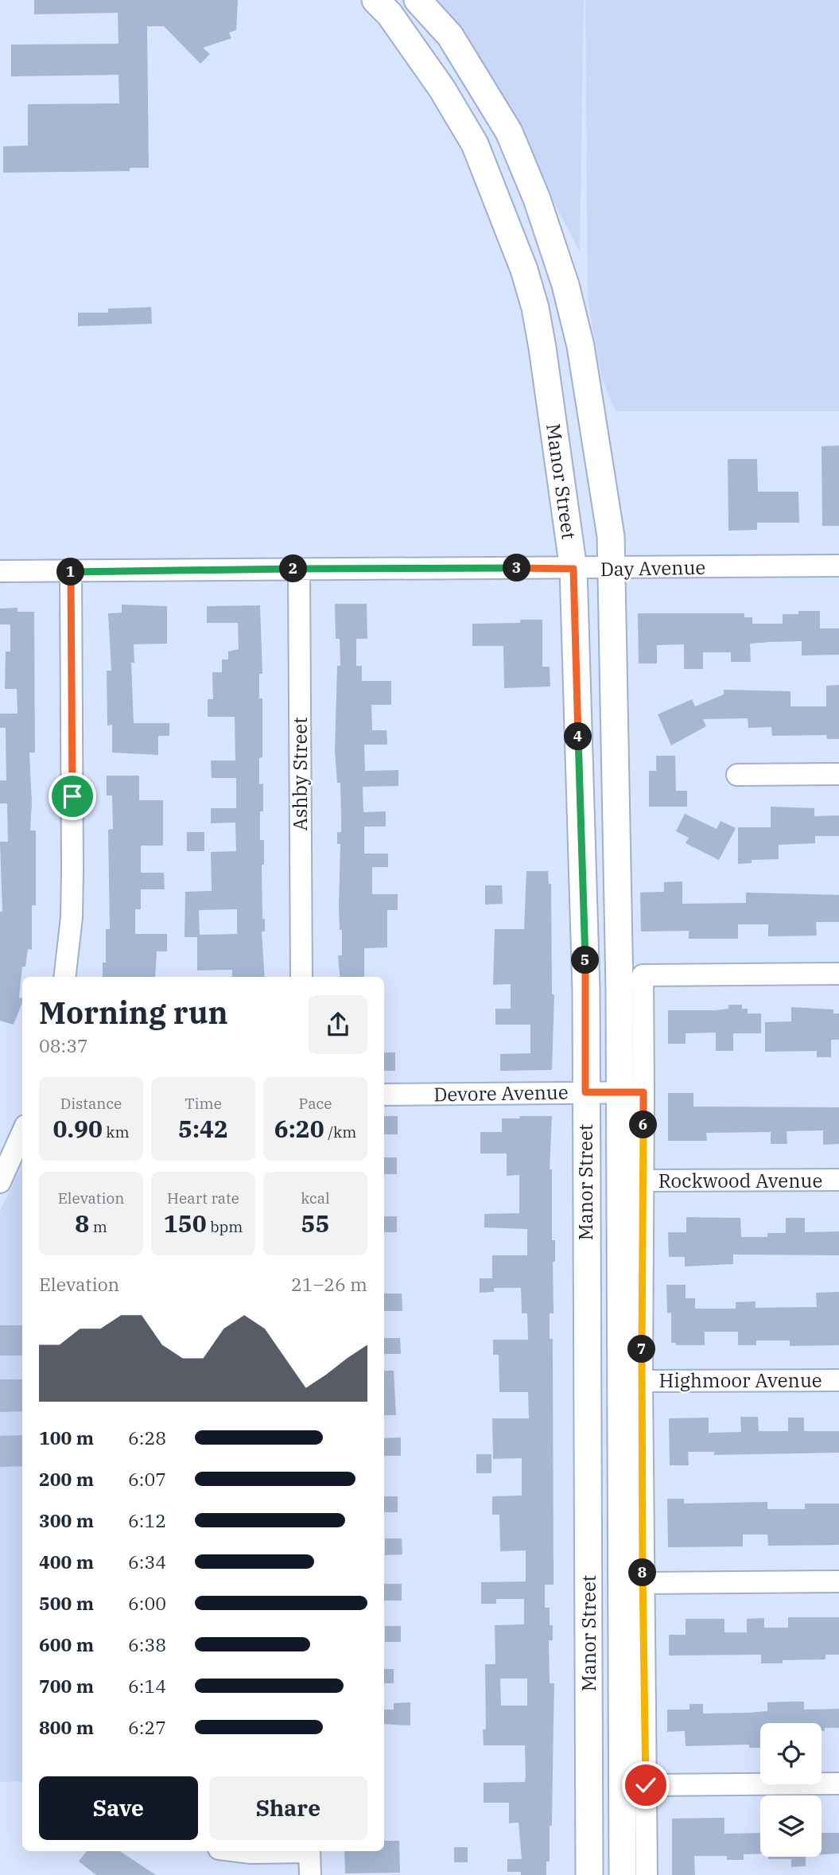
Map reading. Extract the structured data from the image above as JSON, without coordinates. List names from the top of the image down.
{
  "streets": {
    "main road": ["Manor Street"],
    "street": [
      "Day Avenue",
      "Ashby Street",
      "Devore Avenue",
      "Rockwood Avenue",
      "Highmoor Avenue"
    ]
  },
  "crossings": [
    ["Manor Street", "Day Avenue"],
    ["Manor Street", "Devore Avenue"],
    ["Day Avenue", "Ashby Street"]
  ],
  "page": {
    "pins": [
      "3",
      "2",
      "1",
      "4",
      "5",
      "6",
      "7",
      "8"
    ],
    "heading": ["Morning run", "08:37"],
    "stats": [
      ["Distance", "0.90 km"],
      ["Time", "5:42"],
      ["Pace", "6:20 /km"],
      ["Elevation", "8 m"],
      ["Heart rate", "150 bpm"],
      ["kcal", "55"]
    ],
    "chart": ["Elevation", "21–26 m"],
    "list": [
      {
        "name": "100 m",
        "note": "6:28"
      },
      {
        "name": "200 m",
        "note": "6:07"
      },
      {
        "name": "300 m",
        "note": "6:12"
      },
      {
        "name": "400 m",
        "note": "6:34"
      },
      {
        "name": "500 m",
        "note": "6:00"
      },
      {
        "name": "600 m",
        "note": "6:38"
      },
      {
        "name": "700 m",
        "note": "6:14"
      },
      {
        "name": "800 m",
        "note": "6:27"
      }
    ],
    "buttons": ["Save", "Share"]
  }
}
